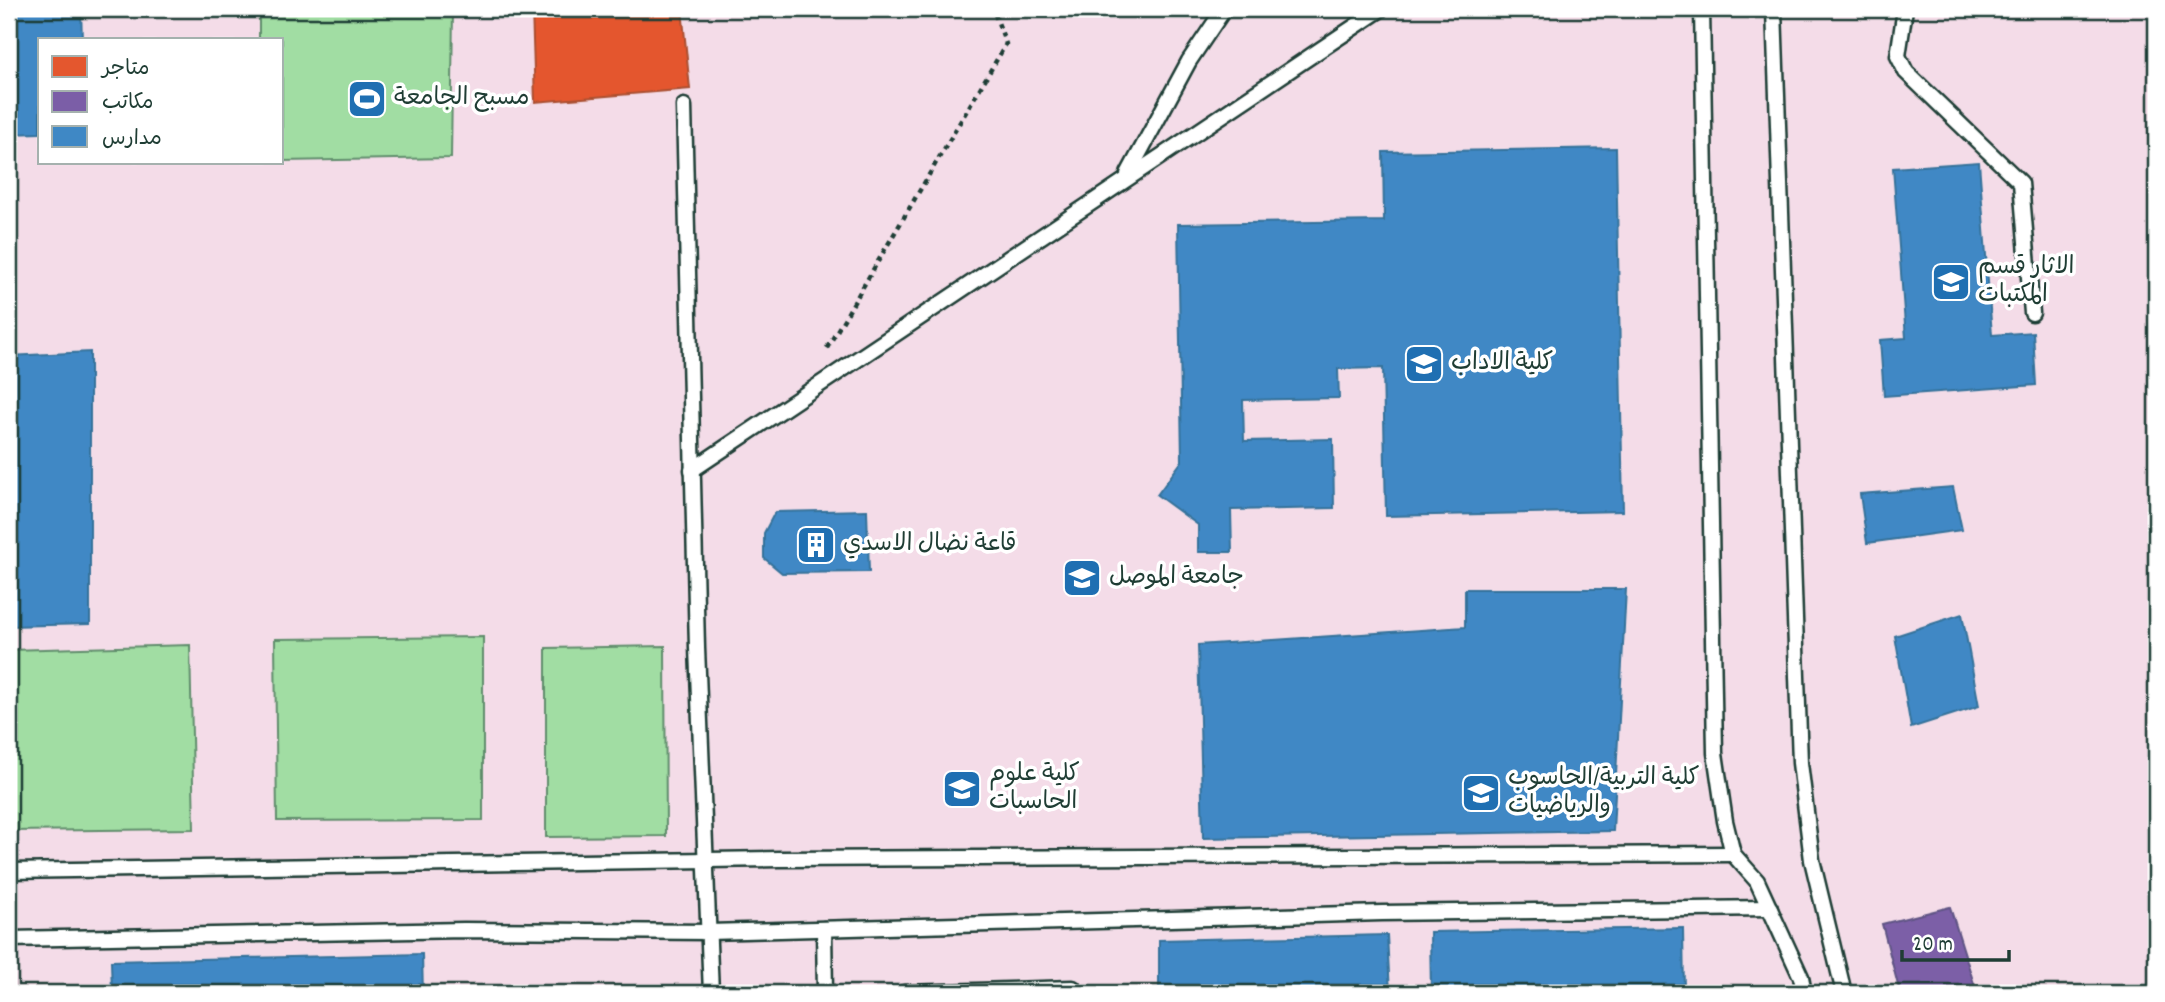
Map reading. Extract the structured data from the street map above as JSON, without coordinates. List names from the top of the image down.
{
  "places": {
    "sports": ["مسبح الجامعة"],
    "school or university": [
      "الاثار قسم المكتبات",
      "كلية الاداب",
      "جامعة الموصل",
      "كلية علوم الحاسبات",
      "كلية التربية/الحاسوب والرياضيات"
    ],
    "building": ["قاعة نضال الاسدي"]
  },
  "legend": ["متاجر", "مكاتب", "مدارس"],
  "scale_bar": "20 m"
}
